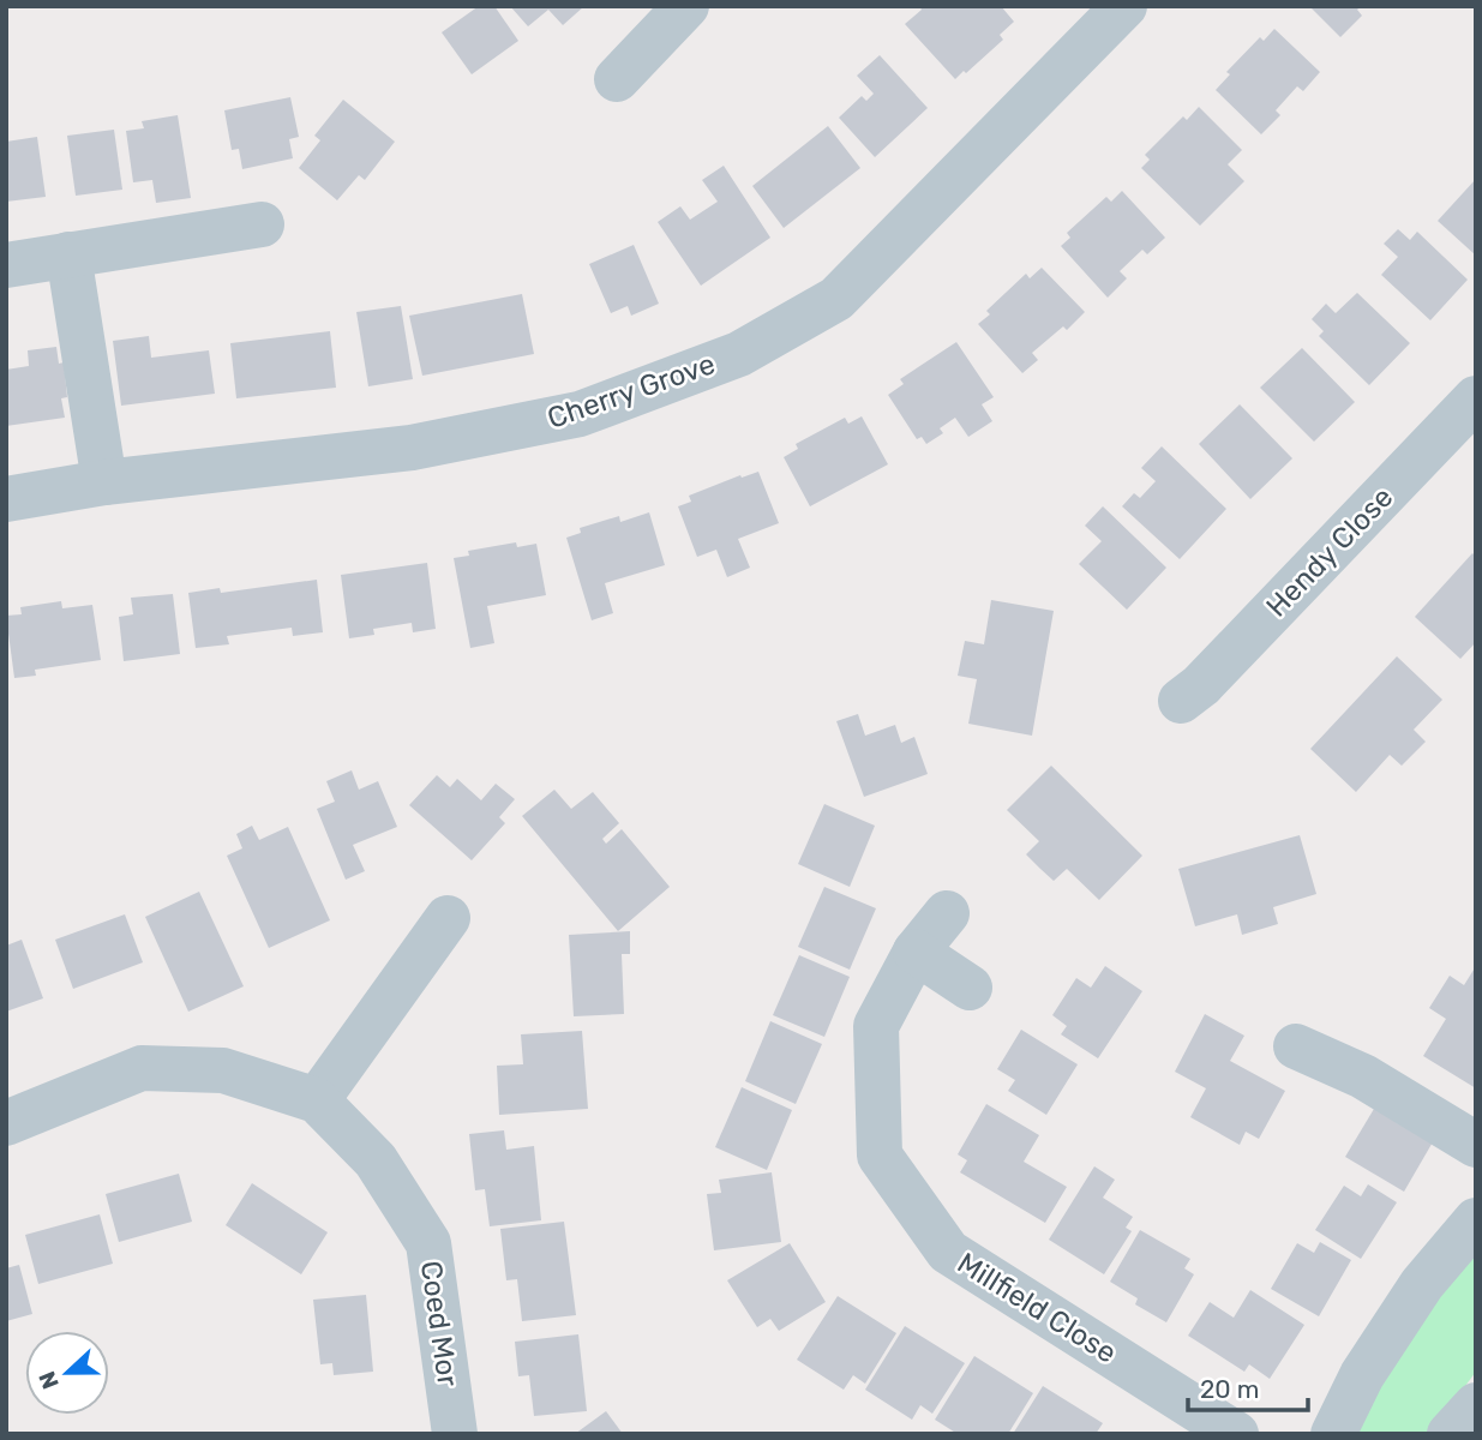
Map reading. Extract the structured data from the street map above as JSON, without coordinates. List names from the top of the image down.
{
  "streets": {
    "street": [
      "Cherry Grove",
      "Hendy Close",
      "Millfield Close",
      "Coed Mor"
    ]
  },
  "scale_bar": "20 m",
  "north": "left"
}
